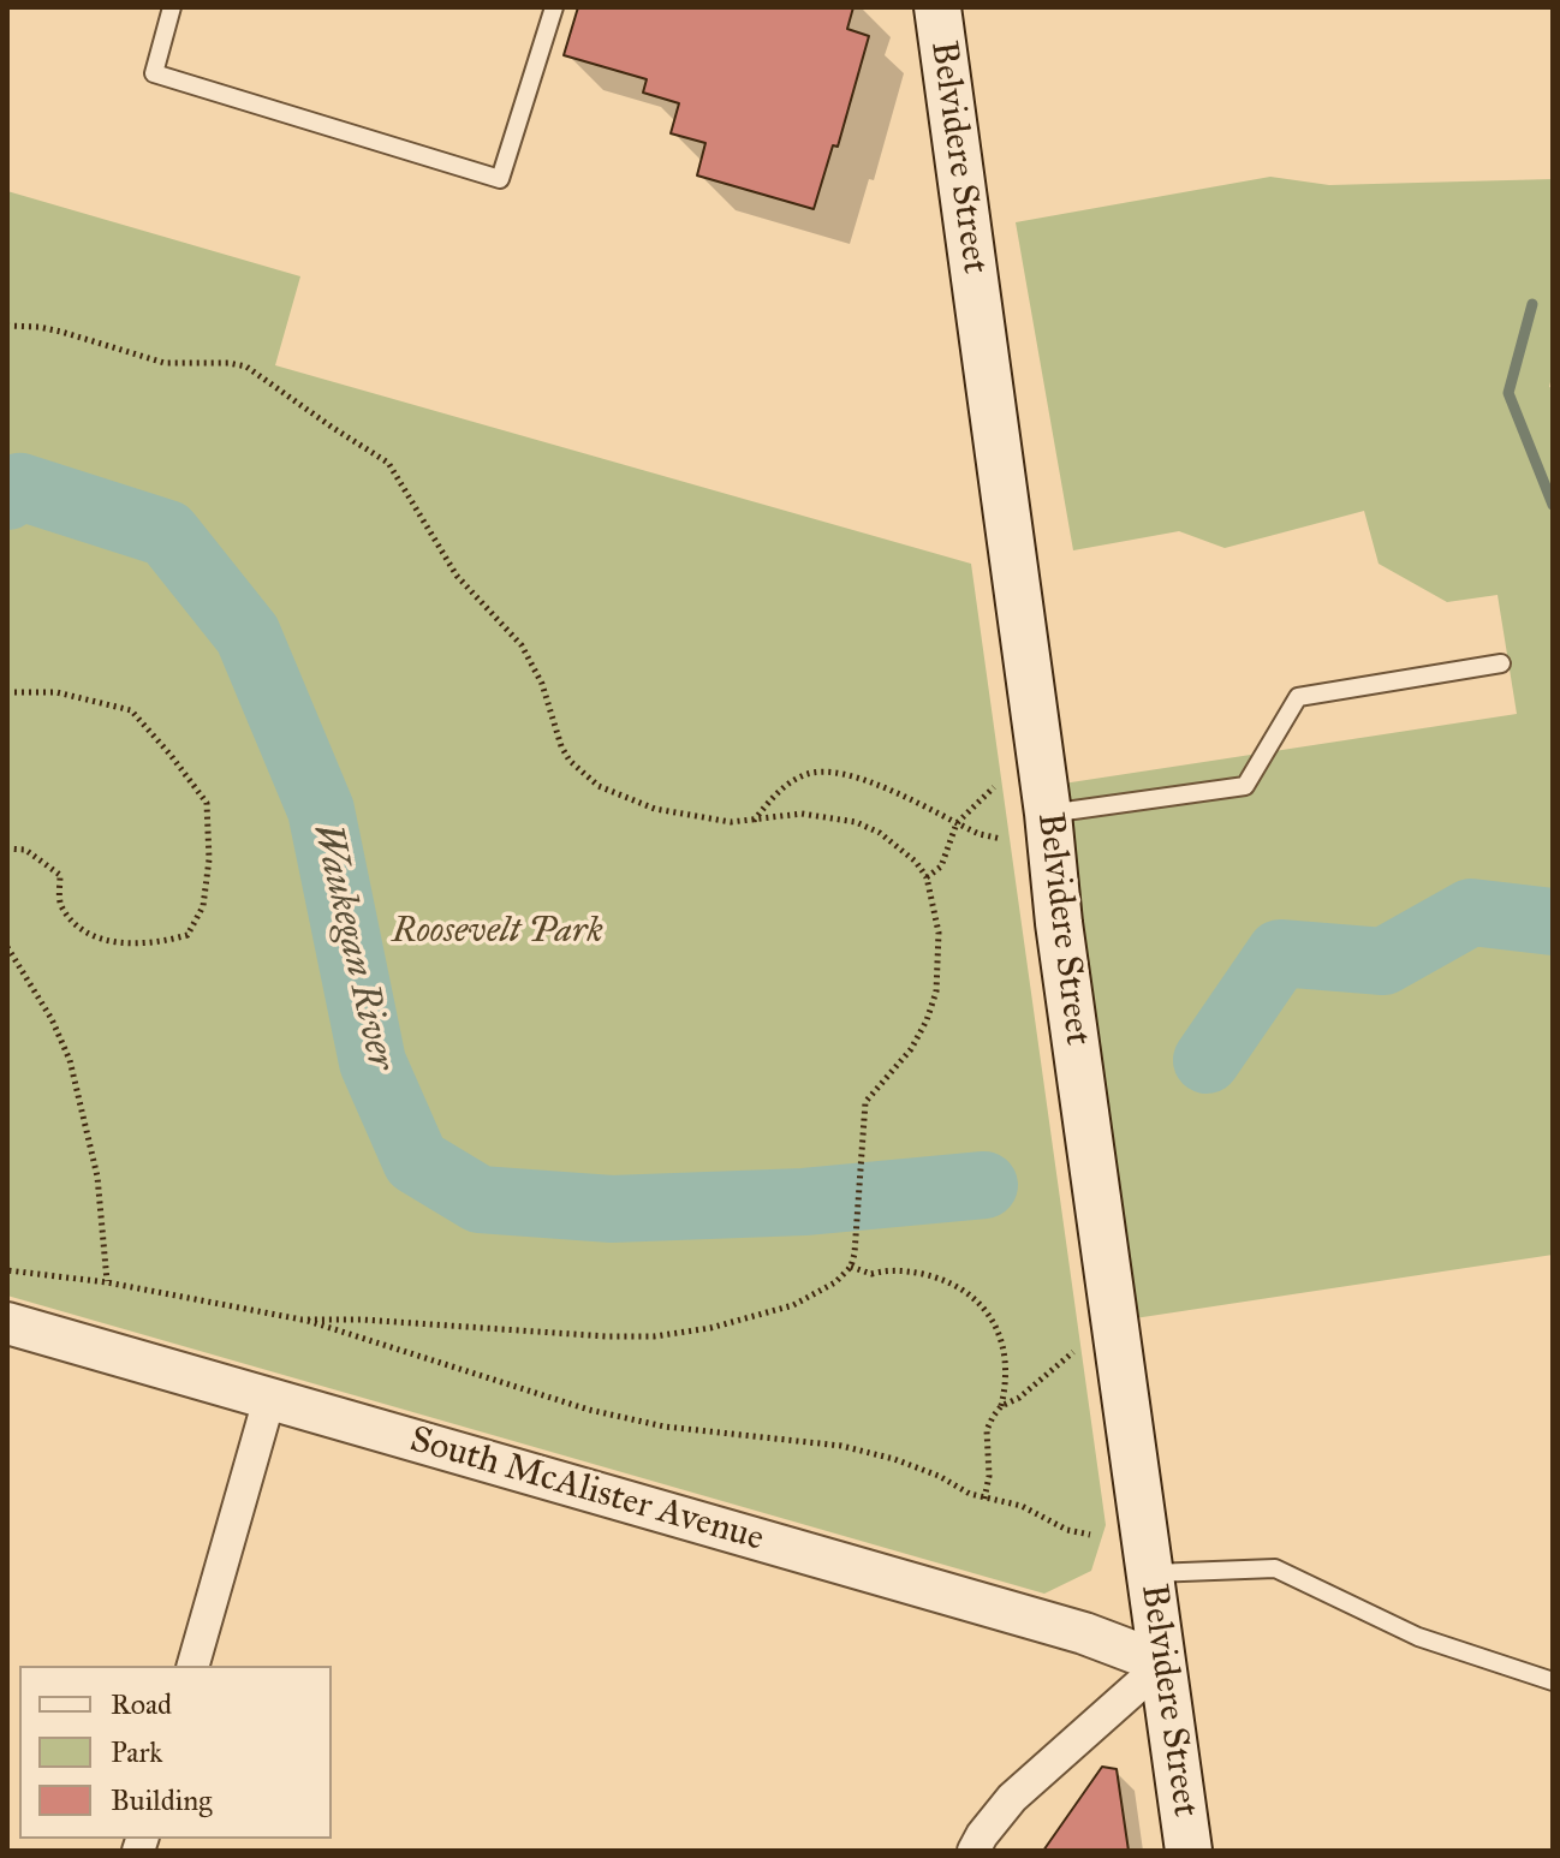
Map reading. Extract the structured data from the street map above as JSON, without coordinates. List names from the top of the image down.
{
  "streets": {
    "main road": ["Belvidere Street"],
    "street": ["South McAlister Avenue"]
  },
  "crossings": [
    ["Belvidere Street", "South McAlister Avenue"]
  ],
  "water": ["Waukegan River"],
  "parks": ["Roosevelt Park"],
  "legend": ["Road", "Park", "Building"]
}
